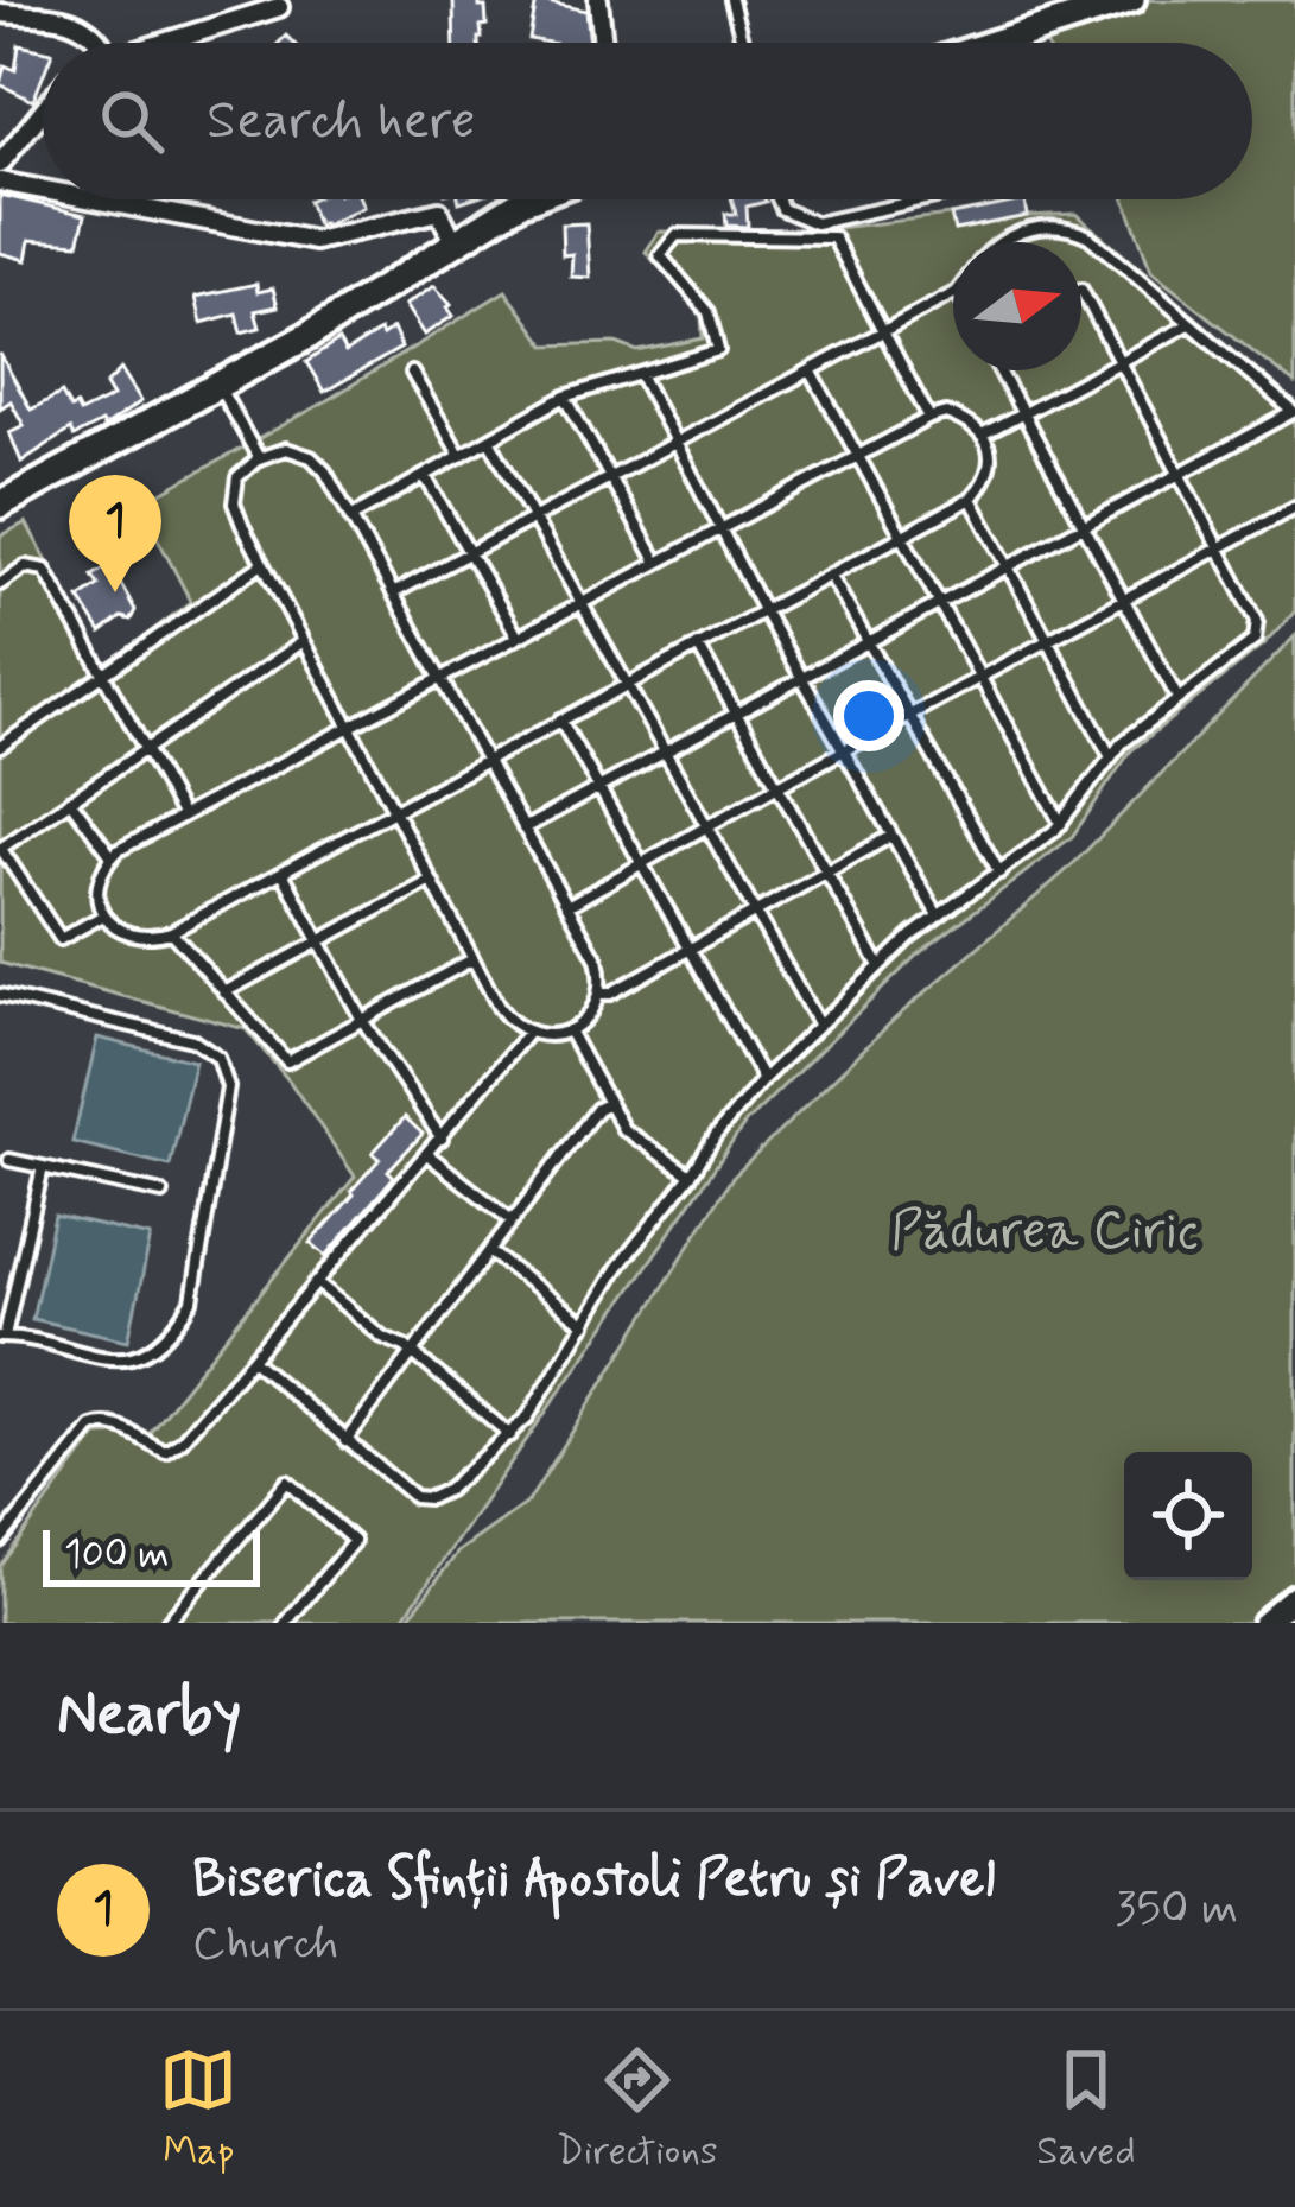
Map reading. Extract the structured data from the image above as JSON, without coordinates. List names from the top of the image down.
{
  "parks": ["Pădurea Ciric"],
  "scale_bar": "100 m",
  "north": "right",
  "page": {
    "search": "Search here",
    "pins": "1",
    "scale": "100 m",
    "heading": "Nearby",
    "list": [
      {
        "mark": "1",
        "name": "Biserica Sfinții Apostoli Petru și Pavel",
        "note": "Church",
        "value": "350 m"
      }
    ],
    "nav": ["Map", "Directions", "Saved"]
  }
}
